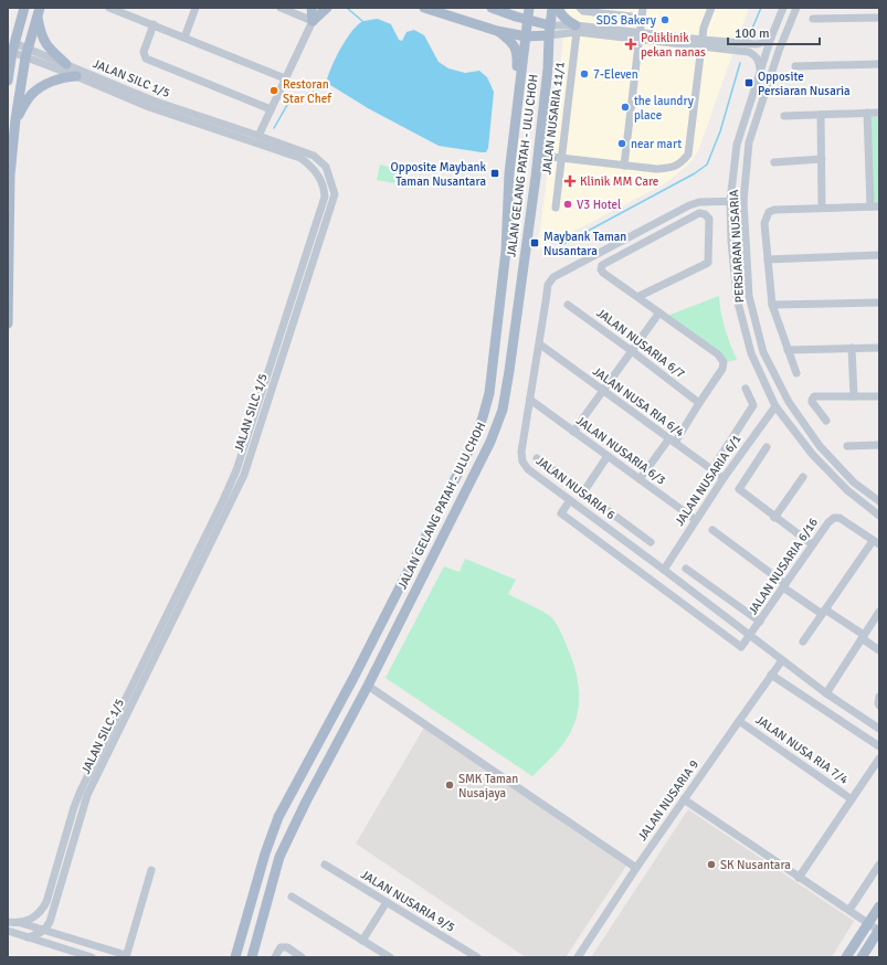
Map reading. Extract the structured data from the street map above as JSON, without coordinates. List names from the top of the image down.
{
  "streets": {
    "main road": ["JALAN GELANG PATAH - ULU CHOH"],
    "street": [
      "JALAN SILC 1/5",
      "JALAN NUSARIA 11/1",
      "PERSIARAN NUSARIA",
      "JALAN NUSARIA 6/7",
      "JALAN NUSA RIA 6/4",
      "JALAN NUSARIA 6/3",
      "JALAN NUSARIA 6/1",
      "JALAN NUSARIA 6",
      "JALAN NUSARIA 6/16",
      "JALAN NUSA RIA 7/4",
      "JALAN NUSARIA 9",
      "JALAN NUSARIA 9/5"
    ]
  },
  "crossings": [
    ["PERSIARAN NUSARIA", "JALAN NUSARIA 6/1"],
    ["PERSIARAN NUSARIA", "JALAN NUSARIA 6"],
    ["JALAN NUSA RIA 6/4", "JALAN NUSARIA 6/1"],
    ["JALAN NUSA RIA 6/4", "JALAN NUSARIA 6"],
    ["JALAN NUSARIA 6/3", "JALAN NUSARIA 6/1"],
    ["JALAN NUSARIA 6/3", "JALAN NUSARIA 6"],
    ["JALAN NUSARIA 6/1", "JALAN NUSARIA 6"],
    ["JALAN NUSARIA 6", "JALAN NUSARIA 6/16"],
    ["JALAN NUSARIA 6", "JALAN NUSARIA 9"],
    ["JALAN NUSA RIA 7/4", "JALAN NUSARIA 9"]
  ],
  "places": {
    "other": [
      "SDS Bakery",
      "7-Eleven",
      "Restoran Star Chef",
      "the laundry place",
      "near mart",
      "V3 Hotel",
      "SMK Taman Nusajaya",
      "SK Nusantara"
    ],
    "health": ["Poliklinik pekan nanas", "Klinik MM Care"],
    "transit": ["Opposite Persiaran Nusaria", "Opposite Maybank Taman Nusantara", "Maybank Taman Nusantara"]
  },
  "scale_bar": "100 m"
}
